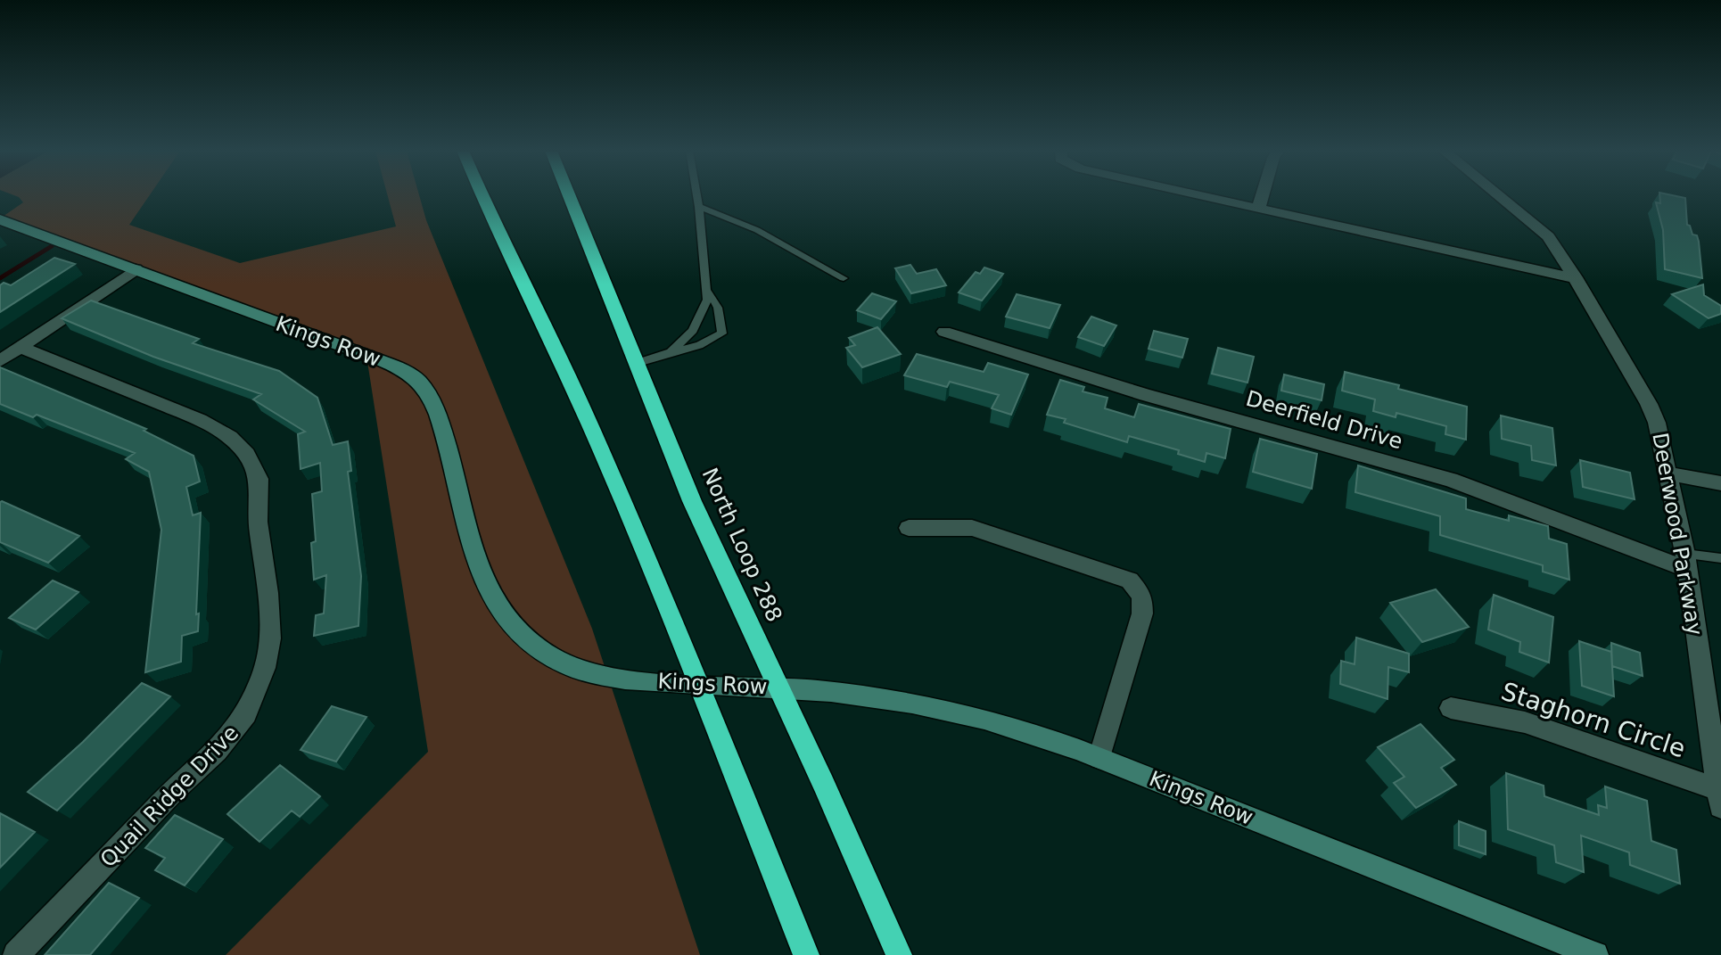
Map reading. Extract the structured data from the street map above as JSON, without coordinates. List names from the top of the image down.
{
  "streets": {
    "highway": ["North Loop 288"],
    "street": [
      "Kings Row",
      "Deerfield Drive",
      "Deerwood Parkway",
      "Staghorn Circle",
      "Quail Ridge Drive"
    ]
  },
  "crossings": [
    ["Kings Row", "North Loop 288"],
    ["Deerfield Drive", "Deerwood Parkway"],
    ["Deerwood Parkway", "Staghorn Circle"]
  ]
}
